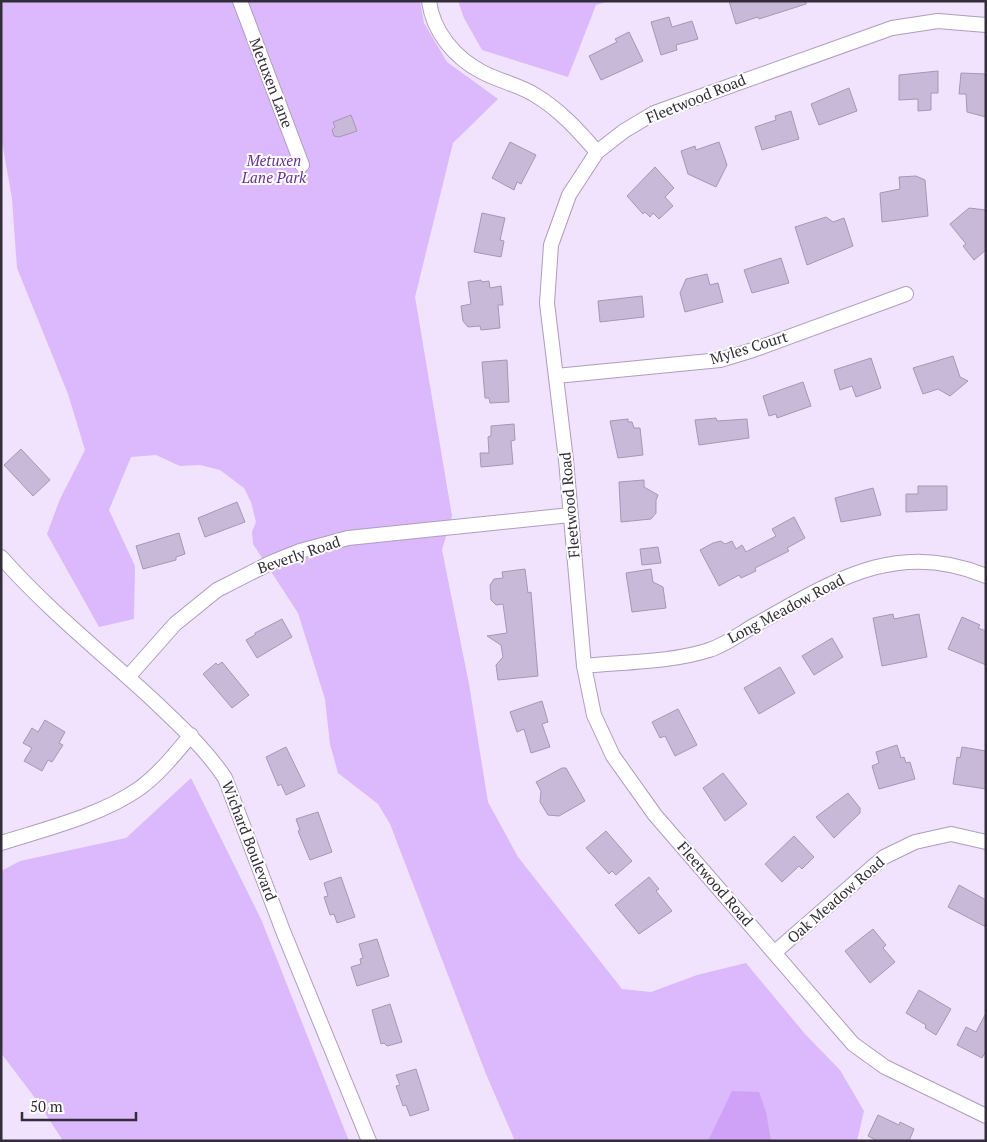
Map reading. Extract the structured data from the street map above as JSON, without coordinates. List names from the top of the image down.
{
  "streets": {
    "street": [
      "Metuxen Lane",
      "Fleetwood Road",
      "Myles Court",
      "Beverly Road",
      "Long Meadow Road",
      "Wichard Boulevard",
      "Oak Meadow Road"
    ]
  },
  "crossings": [
    ["Fleetwood Road", "Myles Court"],
    ["Fleetwood Road", "Beverly Road"],
    ["Fleetwood Road", "Long Meadow Road"],
    ["Fleetwood Road", "Oak Meadow Road"],
    ["Beverly Road", "Wichard Boulevard"]
  ],
  "parks": ["Metuxen Lane Park"],
  "scale_bar": "50 m"
}
